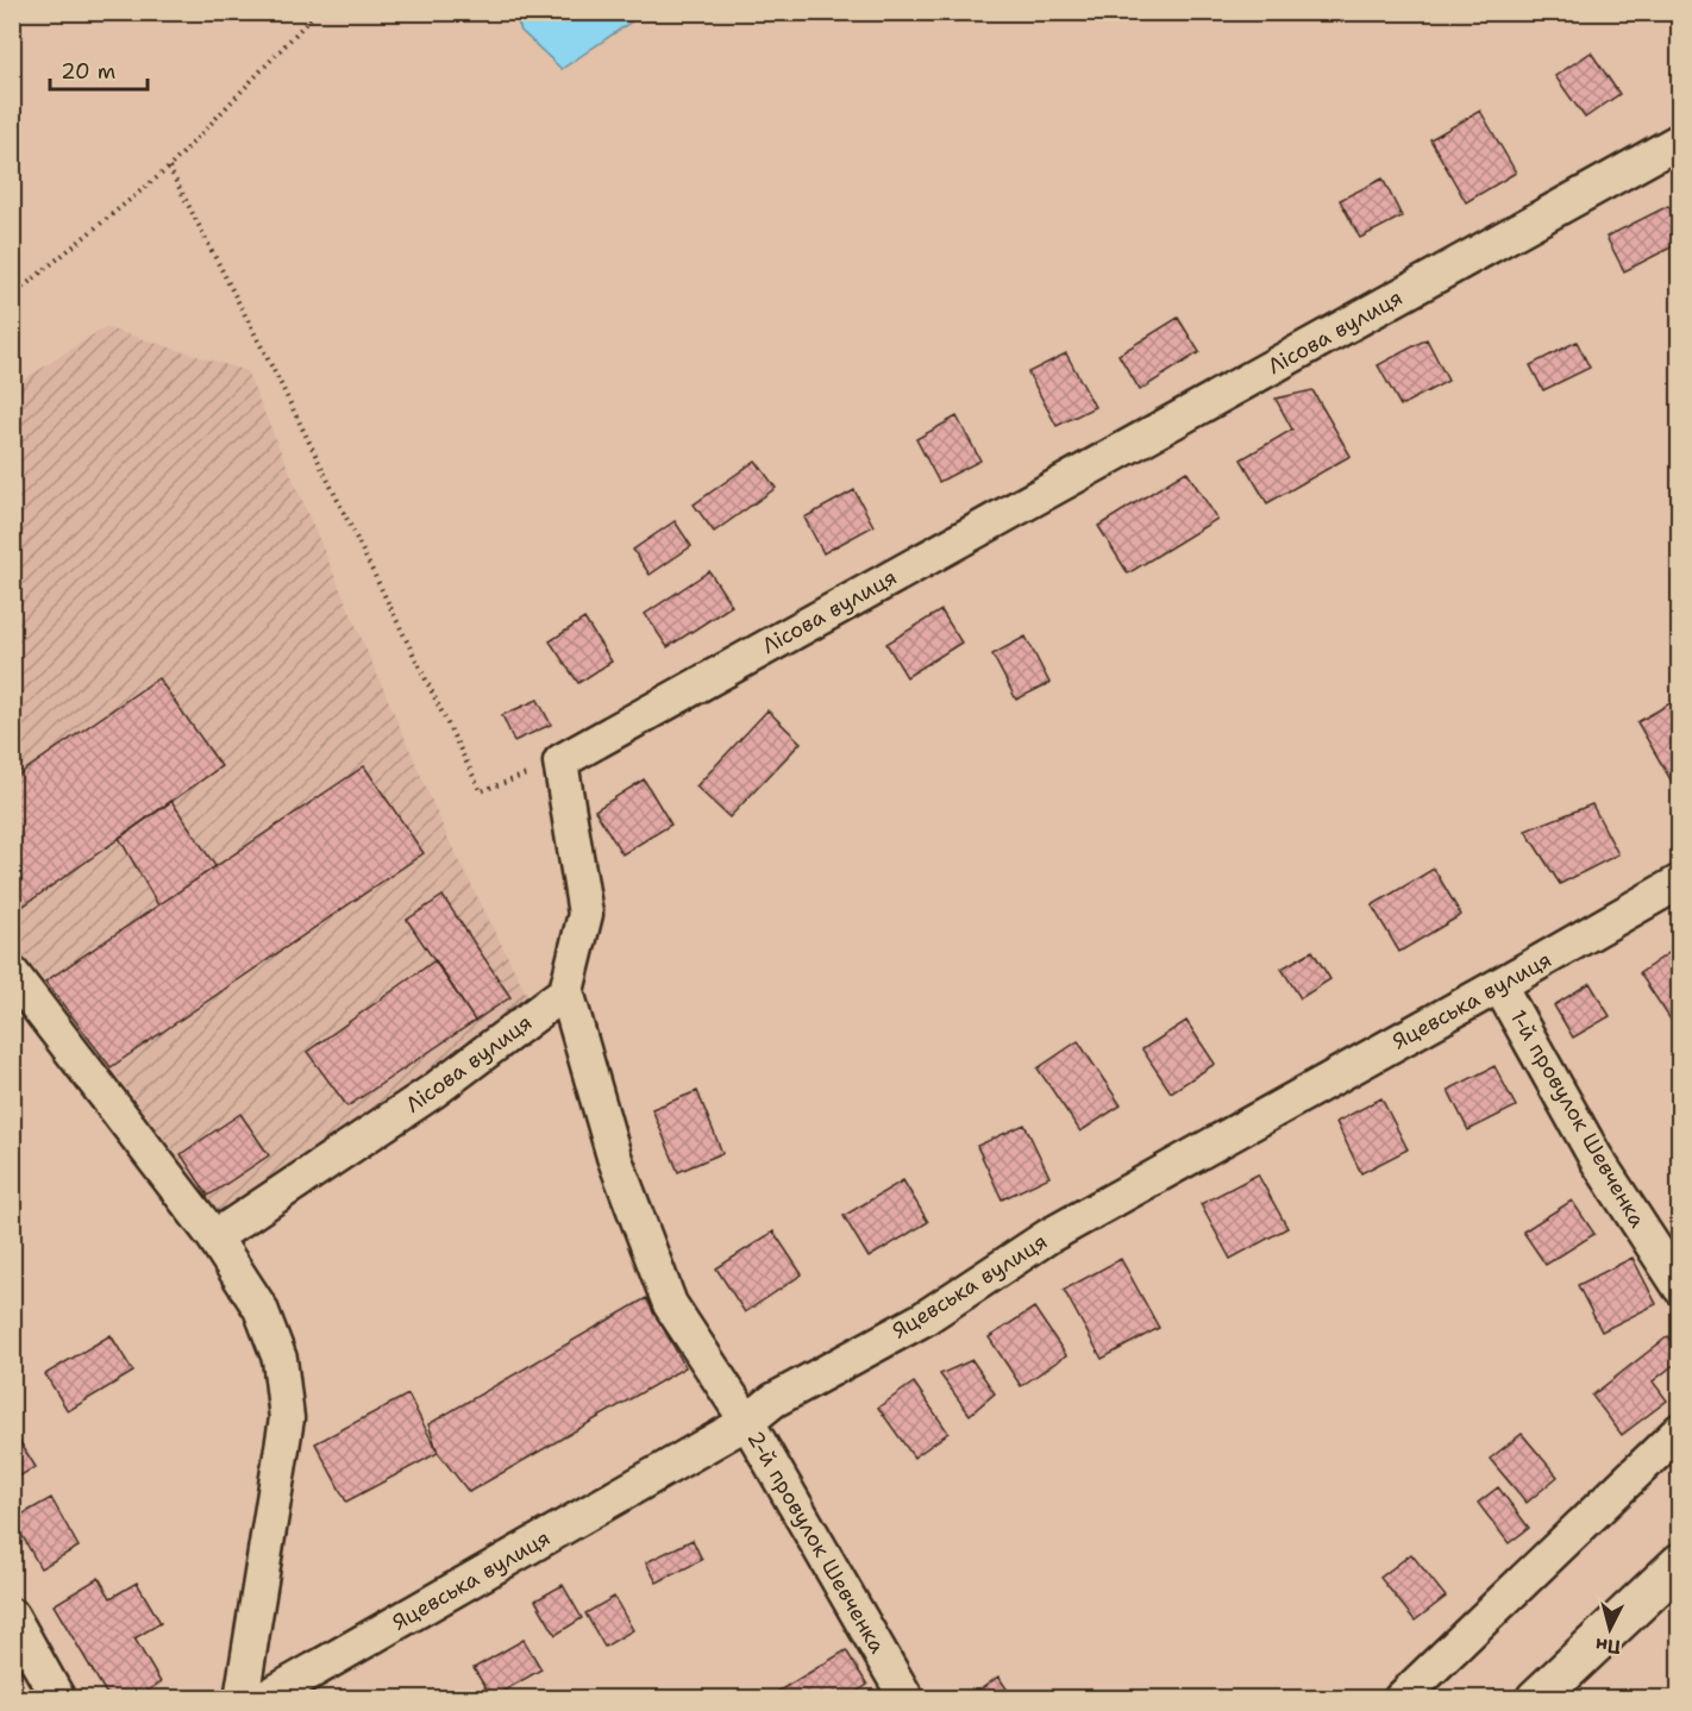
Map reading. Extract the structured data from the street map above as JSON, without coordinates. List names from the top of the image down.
{
  "streets": {
    "street": [
      "Лісова вулиця",
      "Яцевська вулиця",
      "1-й провулок Шевченка",
      "2-й провулок Шевченка"
    ]
  },
  "crossings": [
    ["Лісова вулиця", "2-й провулок Шевченка"],
    ["Яцевська вулиця", "1-й провулок Шевченка"],
    ["Яцевська вулиця", "2-й провулок Шевченка"]
  ],
  "scale_bar": "20 m",
  "north": "bottom"
}
